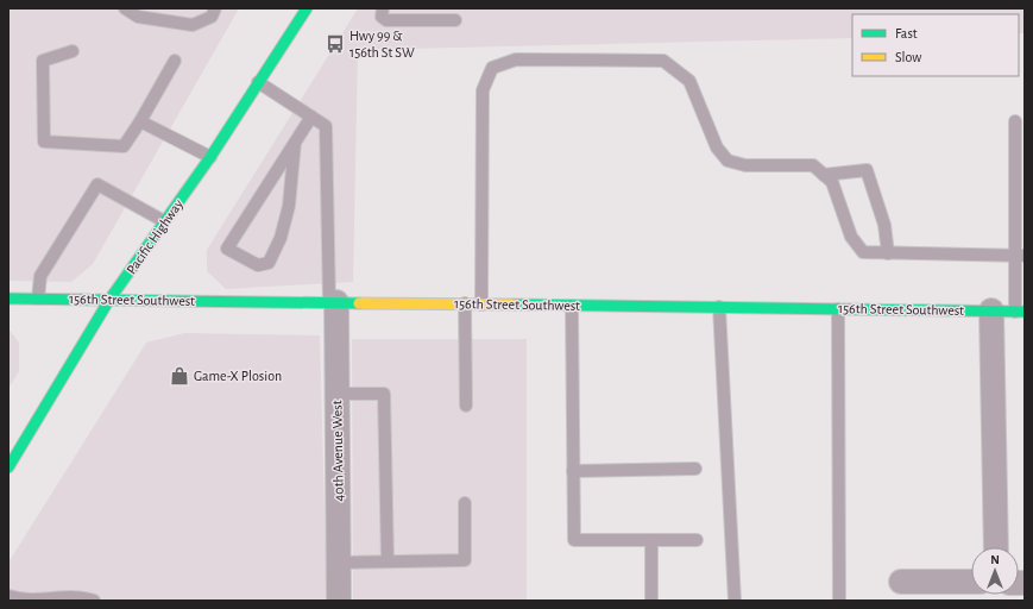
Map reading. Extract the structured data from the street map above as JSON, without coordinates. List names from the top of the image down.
{
  "streets": {
    "main road": ["Pacific Highway", "156th Street Southwest"],
    "street": ["40th Avenue West"]
  },
  "crossings": [
    ["Pacific Highway", "156th Street Southwest"],
    ["156th Street Southwest", "40th Avenue West"]
  ],
  "places": {
    "bus stop": ["Hwy 99 & 156th St SW"],
    "shop": ["Game-X Plosion"]
  },
  "legend": ["Fast", "Slow"],
  "north": "top"
}
